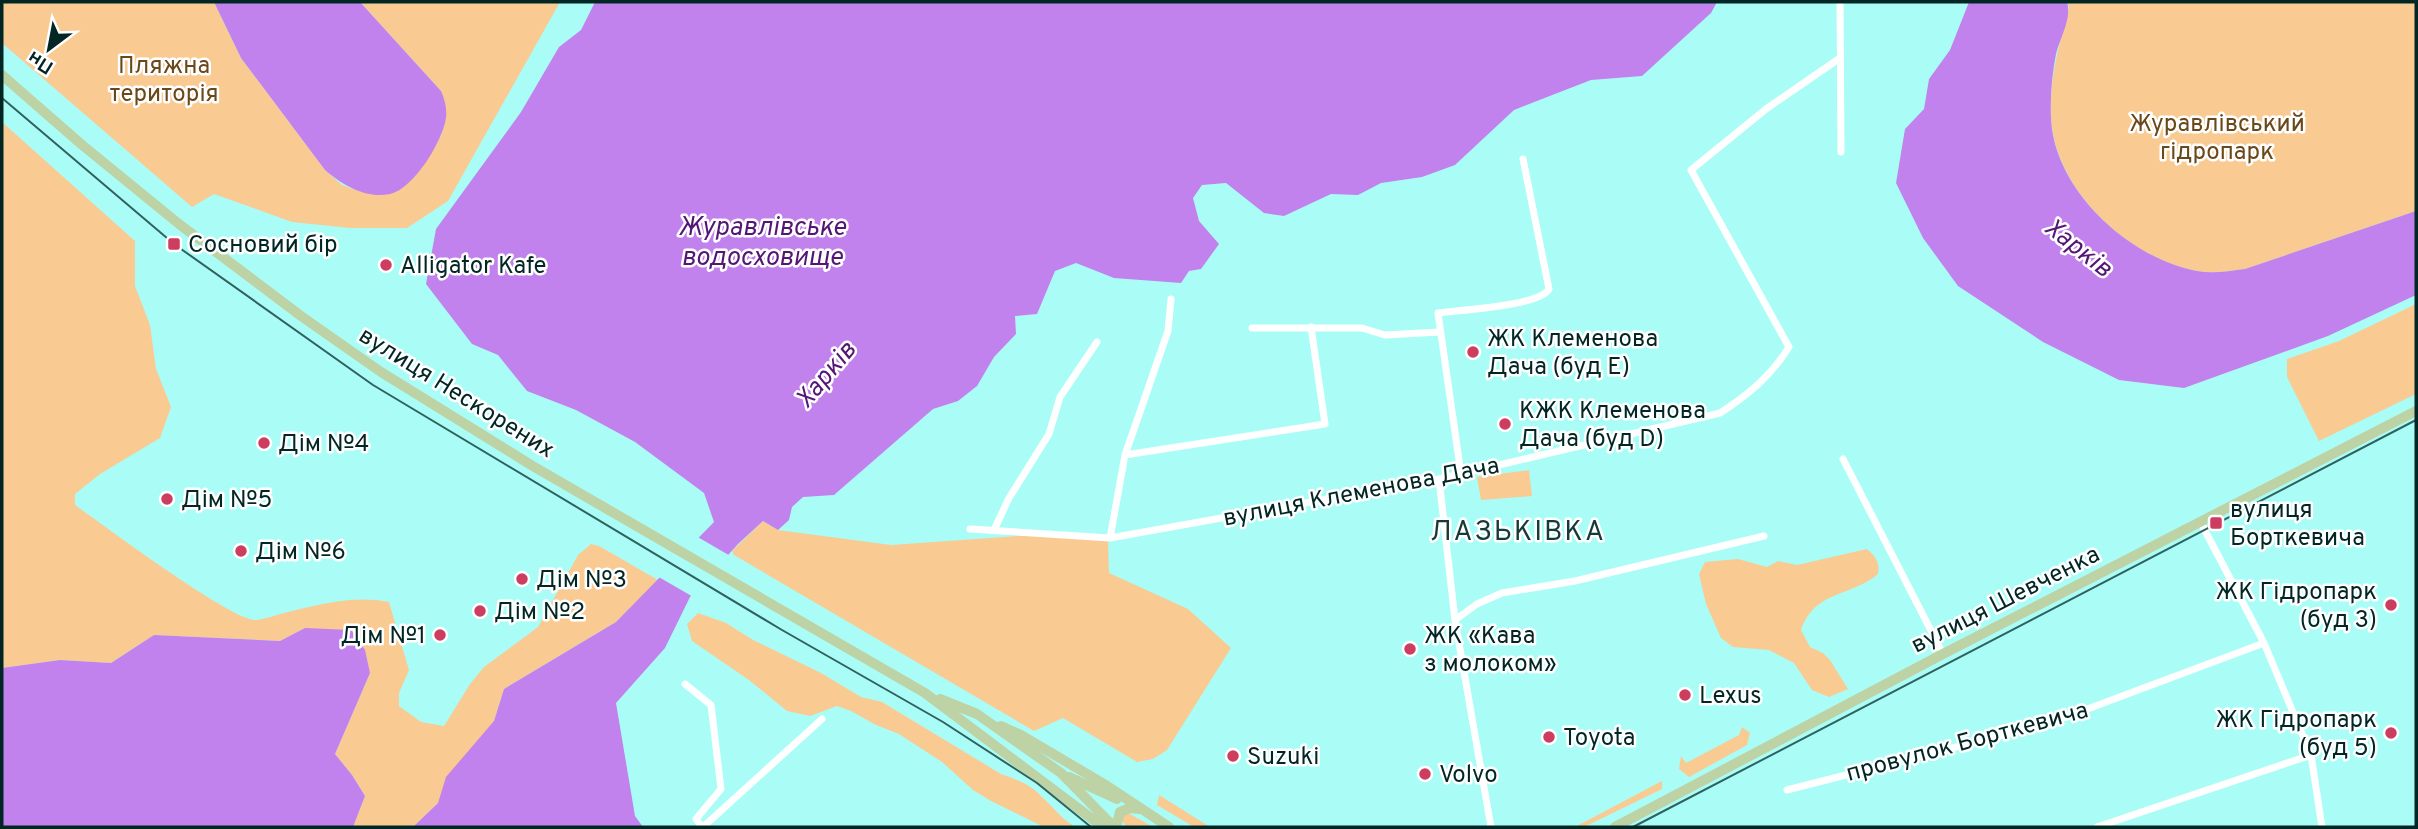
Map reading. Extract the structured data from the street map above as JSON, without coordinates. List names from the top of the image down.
{
  "streets": {
    "main road": ["вулиця Нескорених", "вулиця Шевченка"],
    "street": ["вулиця Клеменова Дача", "провулок Борткевича"]
  },
  "districts": ["ЛАЗЬКІВКА"],
  "water": ["Журавлівське водосховище", "Харків"],
  "parks": ["Пляжна територія", "Журавлівський гідропарк"],
  "places": {
    "transit": ["Сосновий бір", "вулиця Борткевича"],
    "other": [
      "Alligator Kafe",
      "ЖК Клеменова Дача (буд Е)",
      "КЖК Клеменова Дача (буд D)",
      "Дім №4",
      "Дім №5",
      "Дім №6",
      "Дім №3",
      "ЖК Гідропарк (буд 3)",
      "Дім №2",
      "Дім №1",
      "ЖК «Кава з молоком»",
      "Lexus",
      "ЖК Гідропарк (буд 5)",
      "Toyota",
      "Suzuki",
      "Volvo"
    ]
  },
  "north": "bottom left"
}
